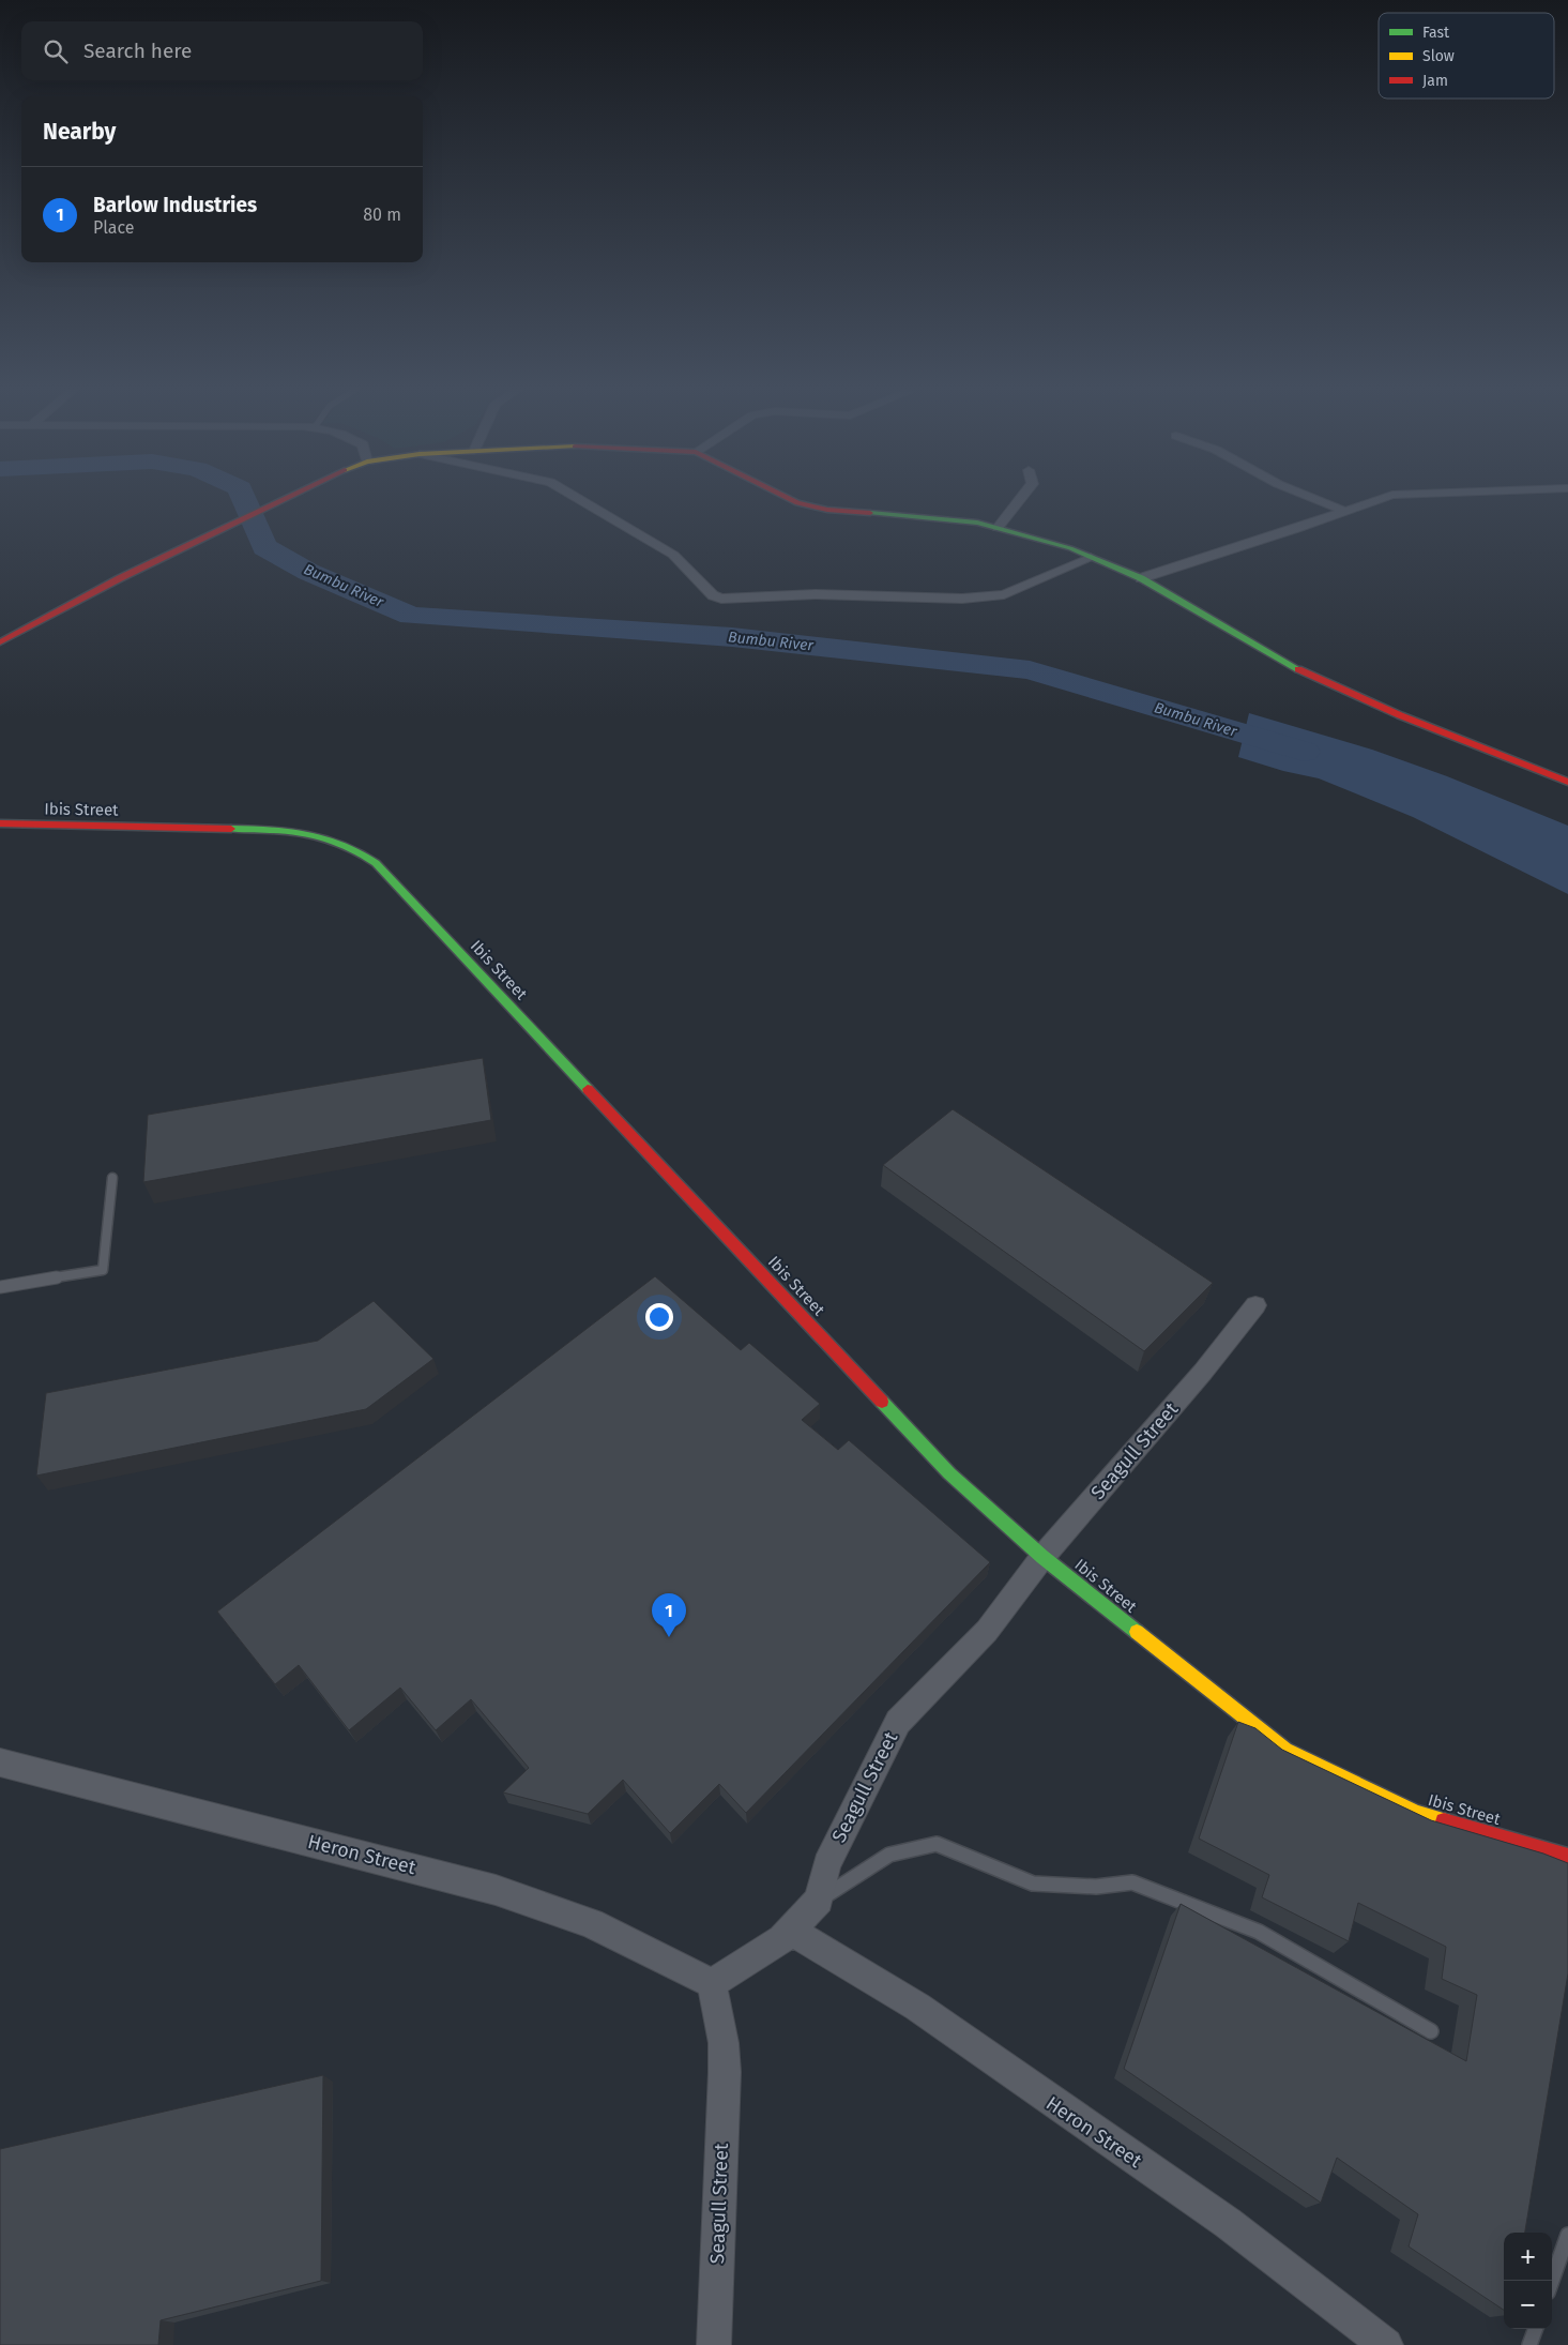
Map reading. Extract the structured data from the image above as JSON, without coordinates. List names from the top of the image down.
{
  "streets": {
    "street": ["Ibis Street", "Seagull Street", "Heron Street"]
  },
  "crossings": [
    ["Ibis Street", "Seagull Street"],
    ["Seagull Street", "Heron Street"]
  ],
  "water": ["Bumbu River"],
  "legend": ["Fast", "Slow", "Jam"],
  "page": {
    "search": "Search here",
    "heading": "Nearby",
    "list": [
      {
        "mark": "1",
        "name": "Barlow Industries",
        "note": "Place",
        "value": "80 m"
      }
    ],
    "pins": "1",
    "map_buttons": ["+", "−"]
  }
}
